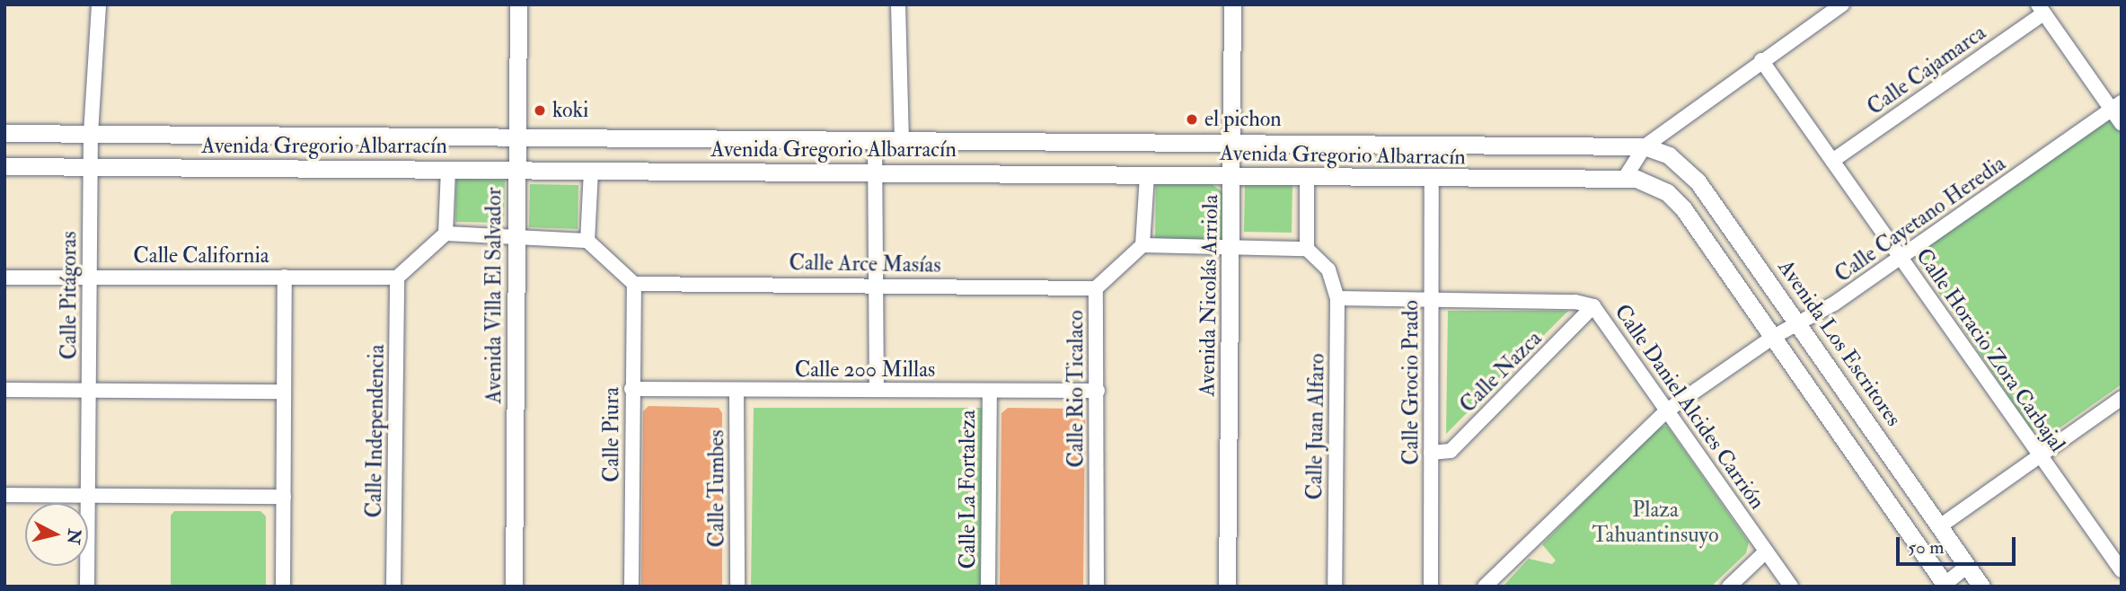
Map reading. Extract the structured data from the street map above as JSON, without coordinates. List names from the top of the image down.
{
  "streets": {
    "street": [
      "Calle Cajamarca",
      "Avenida Gregorio Albarracín",
      "Calle Cayetano Heredia",
      "Calle California",
      "Calle Arce Masías",
      "Calle Pitágoras",
      "Avenida Villa El Salvador",
      "Avenida Nicolás Arriola",
      "Avenida Los Escritores",
      "Calle Horacio Zora Carbajal",
      "Calle 200 Millas",
      "Calle Nazca",
      "Calle Grocio Prado",
      "Calle Rio Ticalaco",
      "Calle Daniel Alcides Carrión",
      "Calle Juan Alfaro",
      "Calle Independencia",
      "Calle Piura",
      "Calle Tumbes",
      "Calle La Fortaleza"
    ]
  },
  "crossings": [
    ["Calle Cajamarca", "Calle Horacio Zora Carbajal"],
    ["Avenida Gregorio Albarracín", "Calle Pitágoras"],
    ["Avenida Gregorio Albarracín", "Avenida Villa El Salvador"],
    ["Avenida Gregorio Albarracín", "Avenida Nicolás Arriola"],
    ["Avenida Gregorio Albarracín", "Avenida Los Escritores"],
    ["Avenida Gregorio Albarracín", "Calle Grocio Prado"],
    ["Calle Cayetano Heredia", "Avenida Los Escritores"],
    ["Calle Cayetano Heredia", "Calle Horacio Zora Carbajal"],
    ["Calle Cayetano Heredia", "Calle Daniel Alcides Carrión"],
    ["Calle California", "Calle Pitágoras"],
    ["Calle California", "Calle Independencia"],
    ["Calle Arce Masías", "Calle Rio Ticalaco"],
    ["Calle Arce Masías", "Calle Piura"],
    ["Calle 200 Millas", "Calle Rio Ticalaco"],
    ["Calle 200 Millas", "Calle Piura"],
    ["Calle 200 Millas", "Calle Tumbes"],
    ["Calle 200 Millas", "Calle La Fortaleza"],
    ["Calle Nazca", "Calle Grocio Prado"],
    ["Calle Nazca", "Calle Daniel Alcides Carrión"],
    ["Calle Grocio Prado", "Calle Daniel Alcides Carrión"],
    ["Calle Daniel Alcides Carrión", "Calle Juan Alfaro"]
  ],
  "parks": ["Plaza Tahuantinsuyo"],
  "places": ["koki", "el pichon"],
  "scale_bar": "50 m",
  "north": "right"
}
